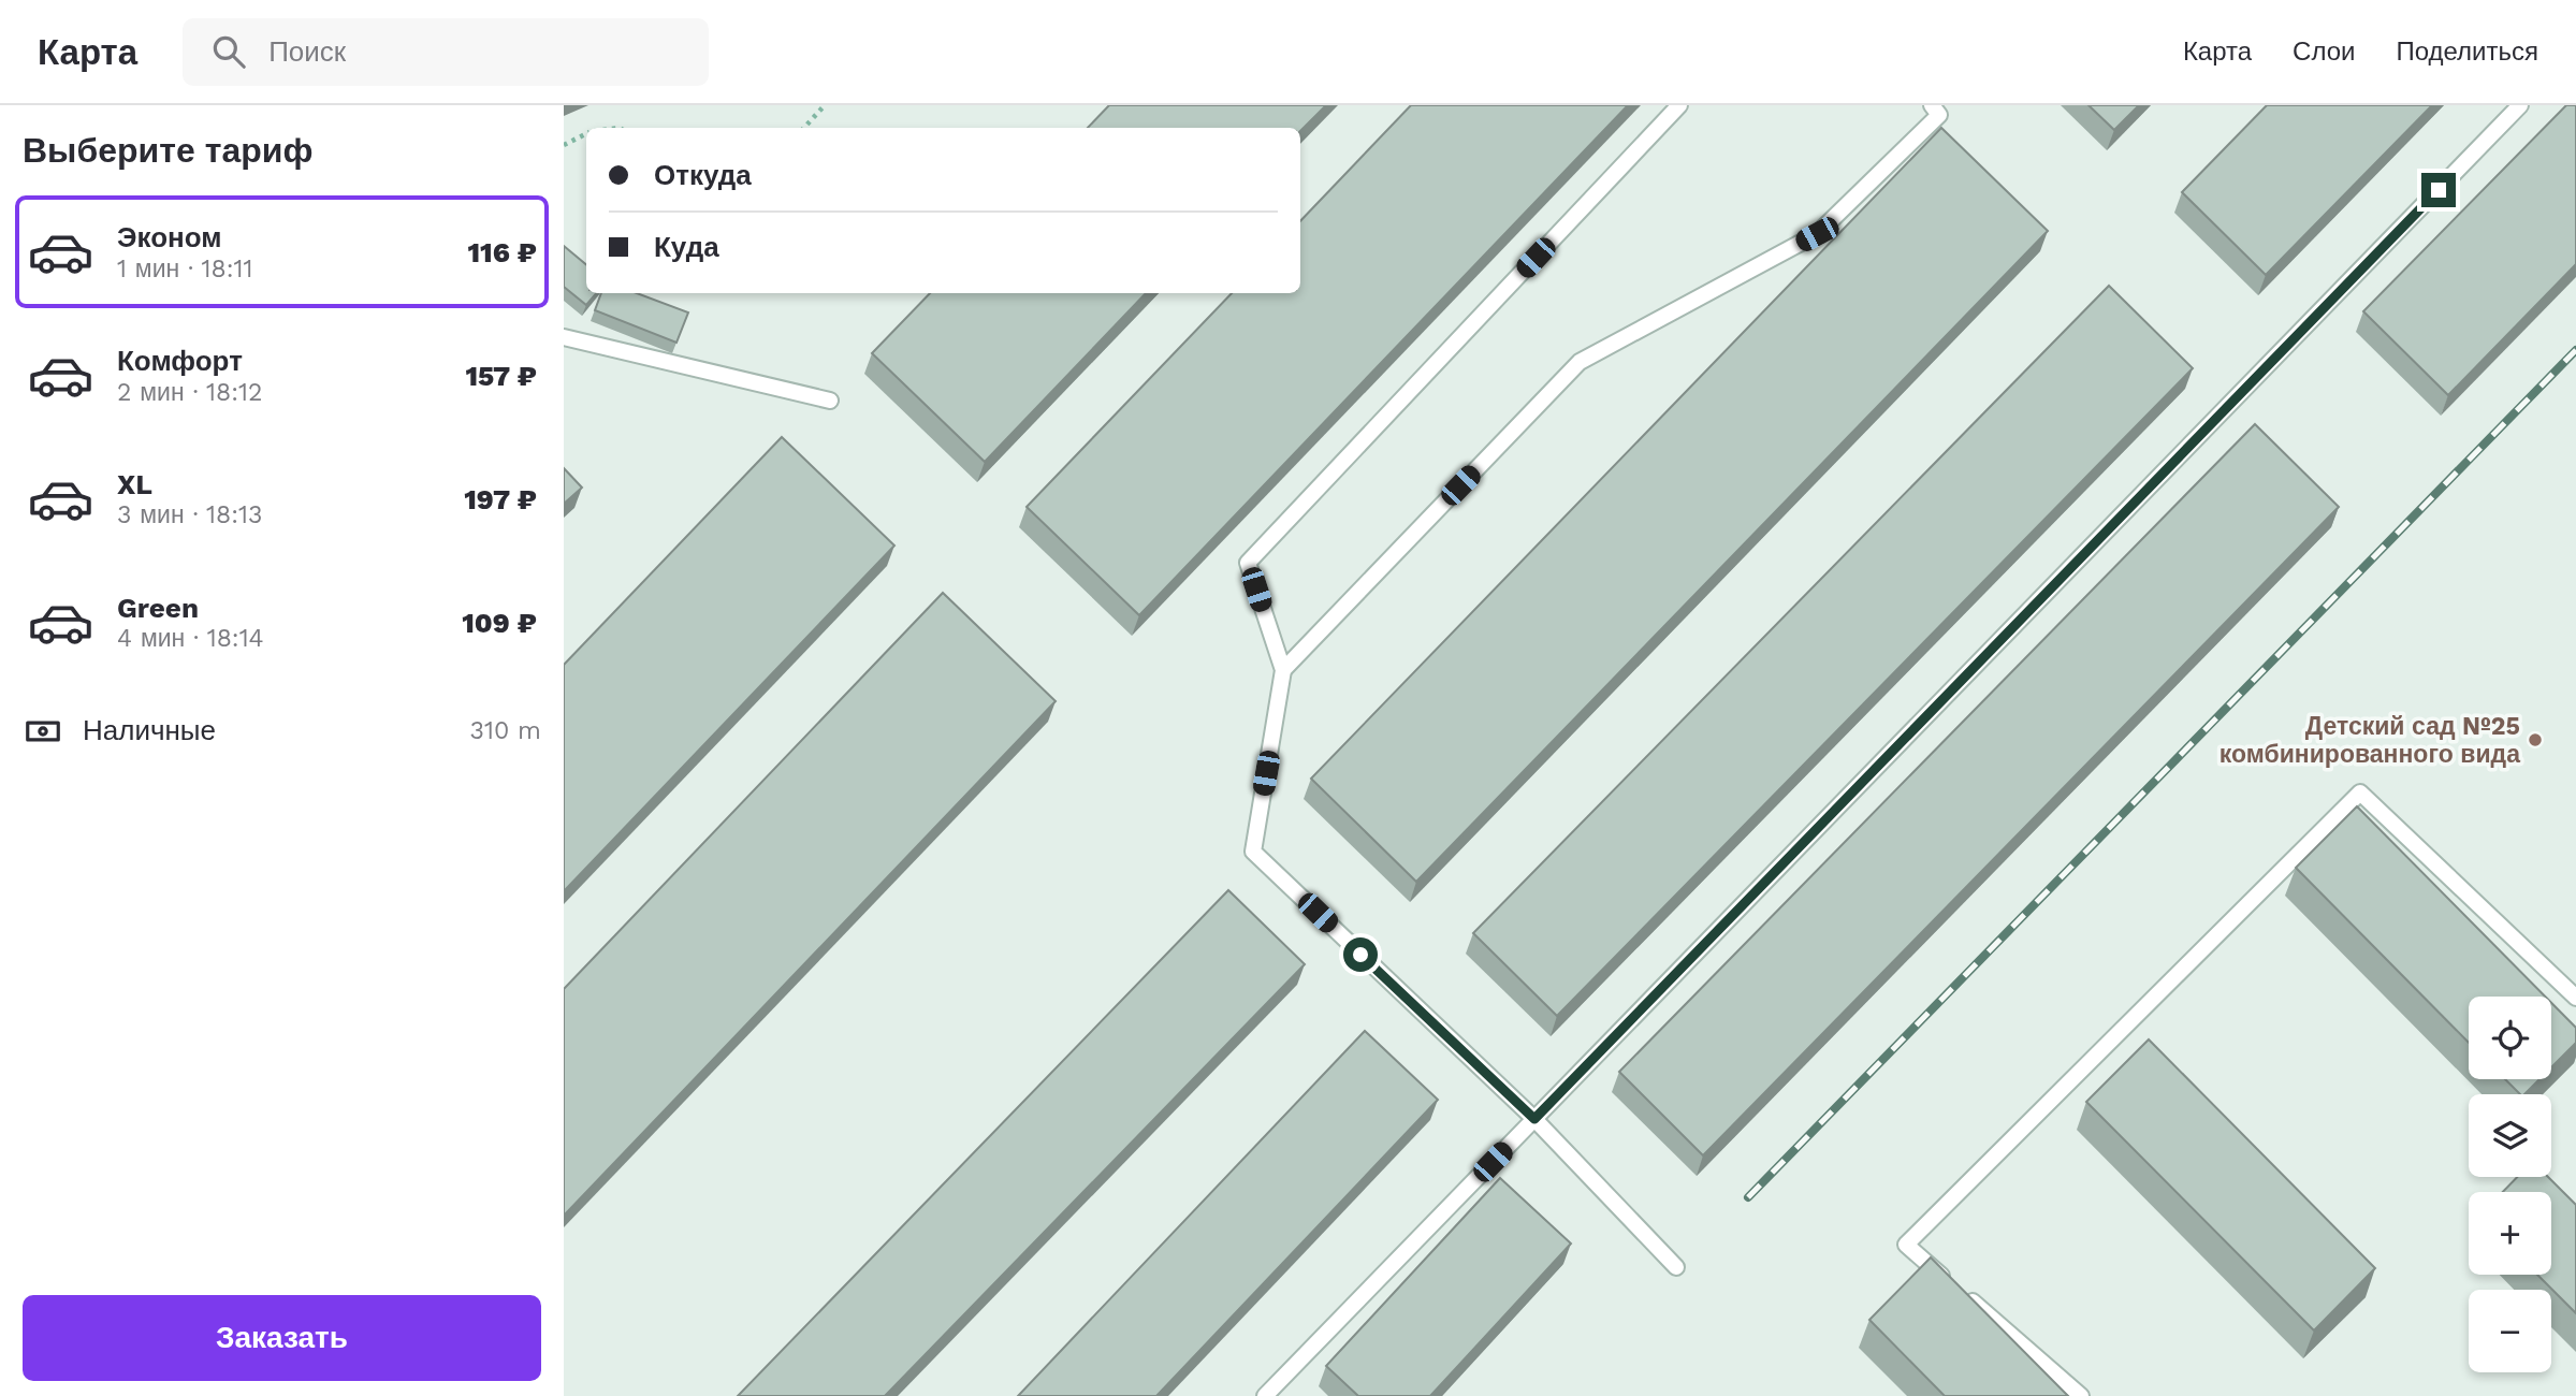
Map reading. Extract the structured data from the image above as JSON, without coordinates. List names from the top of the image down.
{
  "places": ["Детский сад №25 комбинированного вида"],
  "page": {
    "header": "Карта",
    "search": "Поиск",
    "nav": ["Карта", "Слои", "Поделиться"],
    "heading": "Выберите тариф",
    "banner": ["Откуда", "Куда"],
    "list": [
      {
        "name": "Эконом",
        "note": "1 мин · 18:11",
        "value": "116 ₽"
      },
      {
        "name": "Комфорт",
        "note": "2 мин · 18:12",
        "value": "157 ₽"
      },
      {
        "name": "XL",
        "note": "3 мин · 18:13",
        "value": "197 ₽"
      },
      {
        "name": "Green",
        "note": "4 мин · 18:14",
        "value": "109 ₽"
      }
    ],
    "pay": ["Наличные", "310 m"],
    "map_buttons": ["+", "−"],
    "buttons": "Заказать"
  }
}
